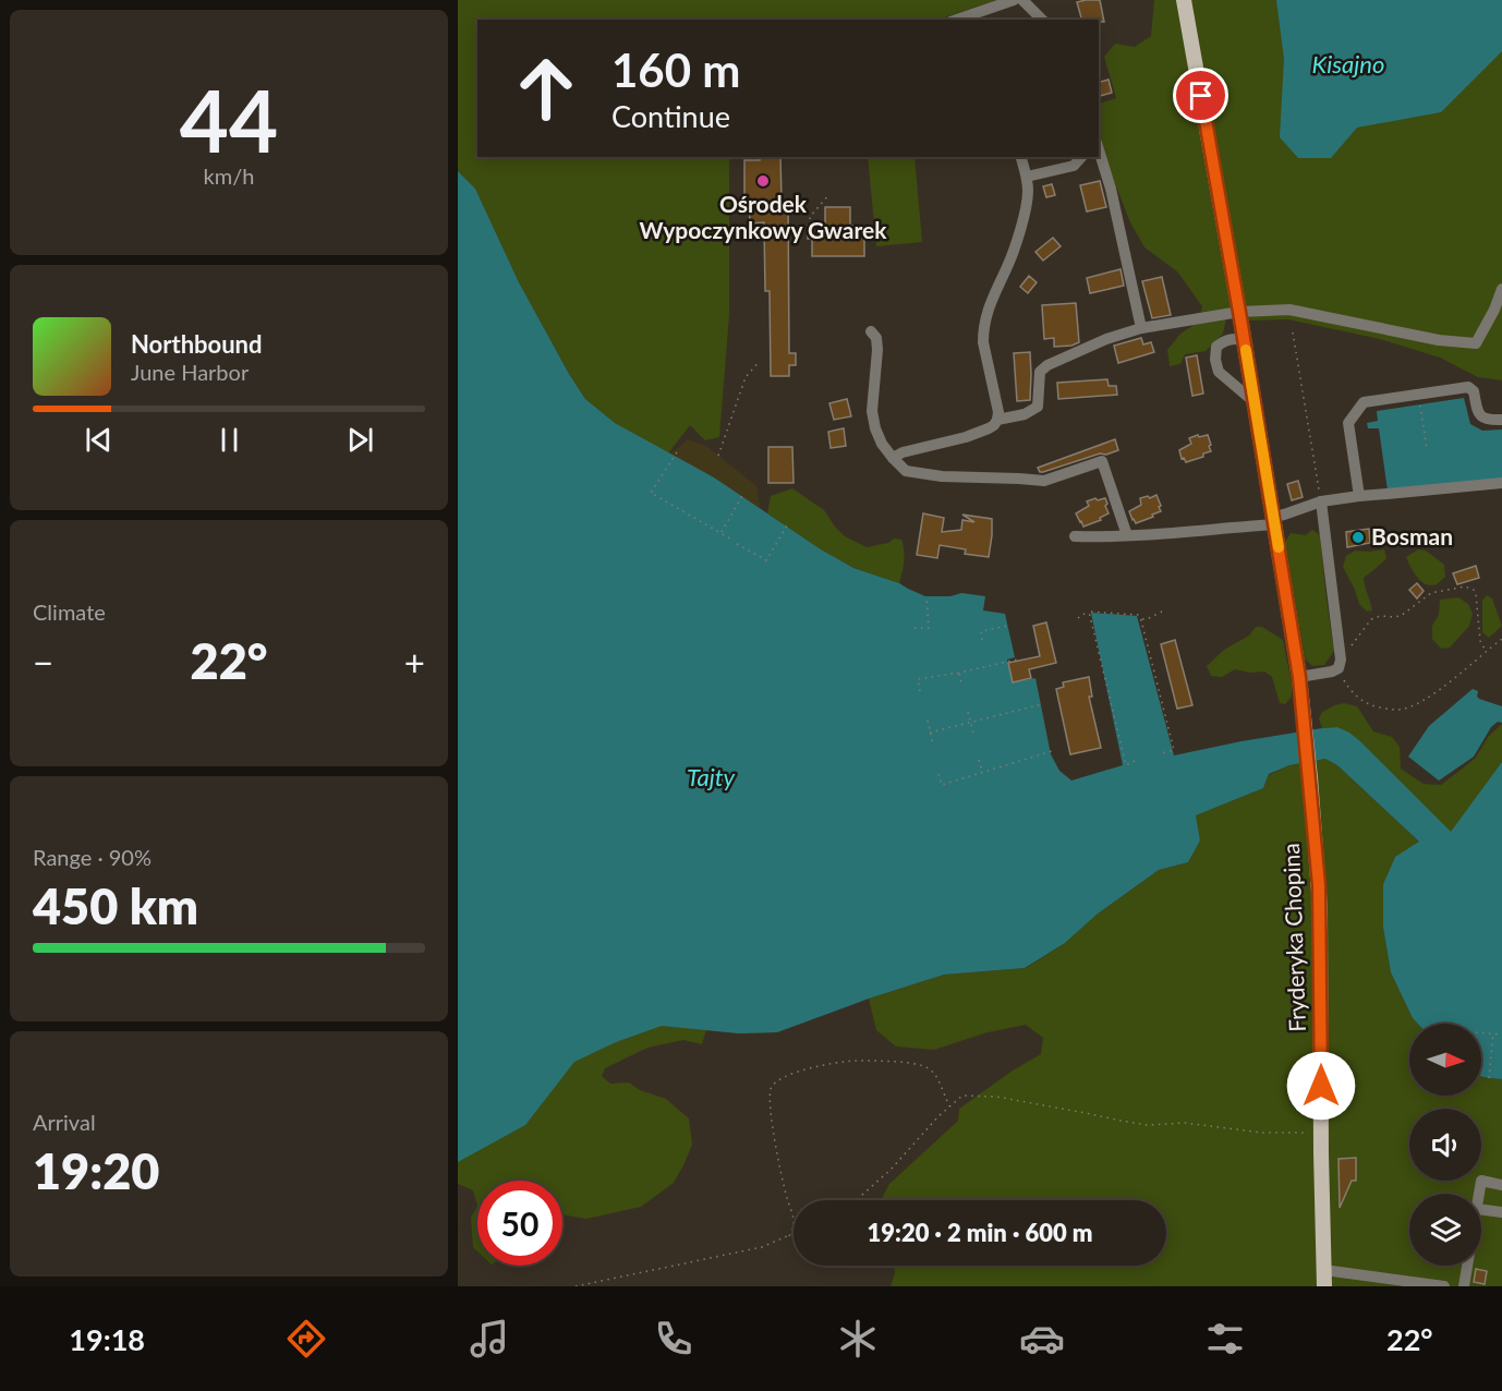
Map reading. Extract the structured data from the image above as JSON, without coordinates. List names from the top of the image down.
{
  "streets": {
    "main road": ["Fryderyka Chopina"]
  },
  "water": ["Kisajno", "Tajty"],
  "places": ["Ośrodek Wypoczynkowy Gwarek", "Bosman"],
  "north": "right",
  "page": {
    "tile": [
      ["44", "km/h"],
      "Climate",
      ["Range · 90%", "450 km"],
      ["Arrival", "19:20"]
    ],
    "turn": ["160 m", "Continue"],
    "song": ["Northbound", "June Harbor"],
    "heat": ["−", "22°", "+"],
    "limit": "50",
    "trip": "19:20 · 2 min · 600 m",
    "tabs": ["19:18", "22°"]
  }
}
